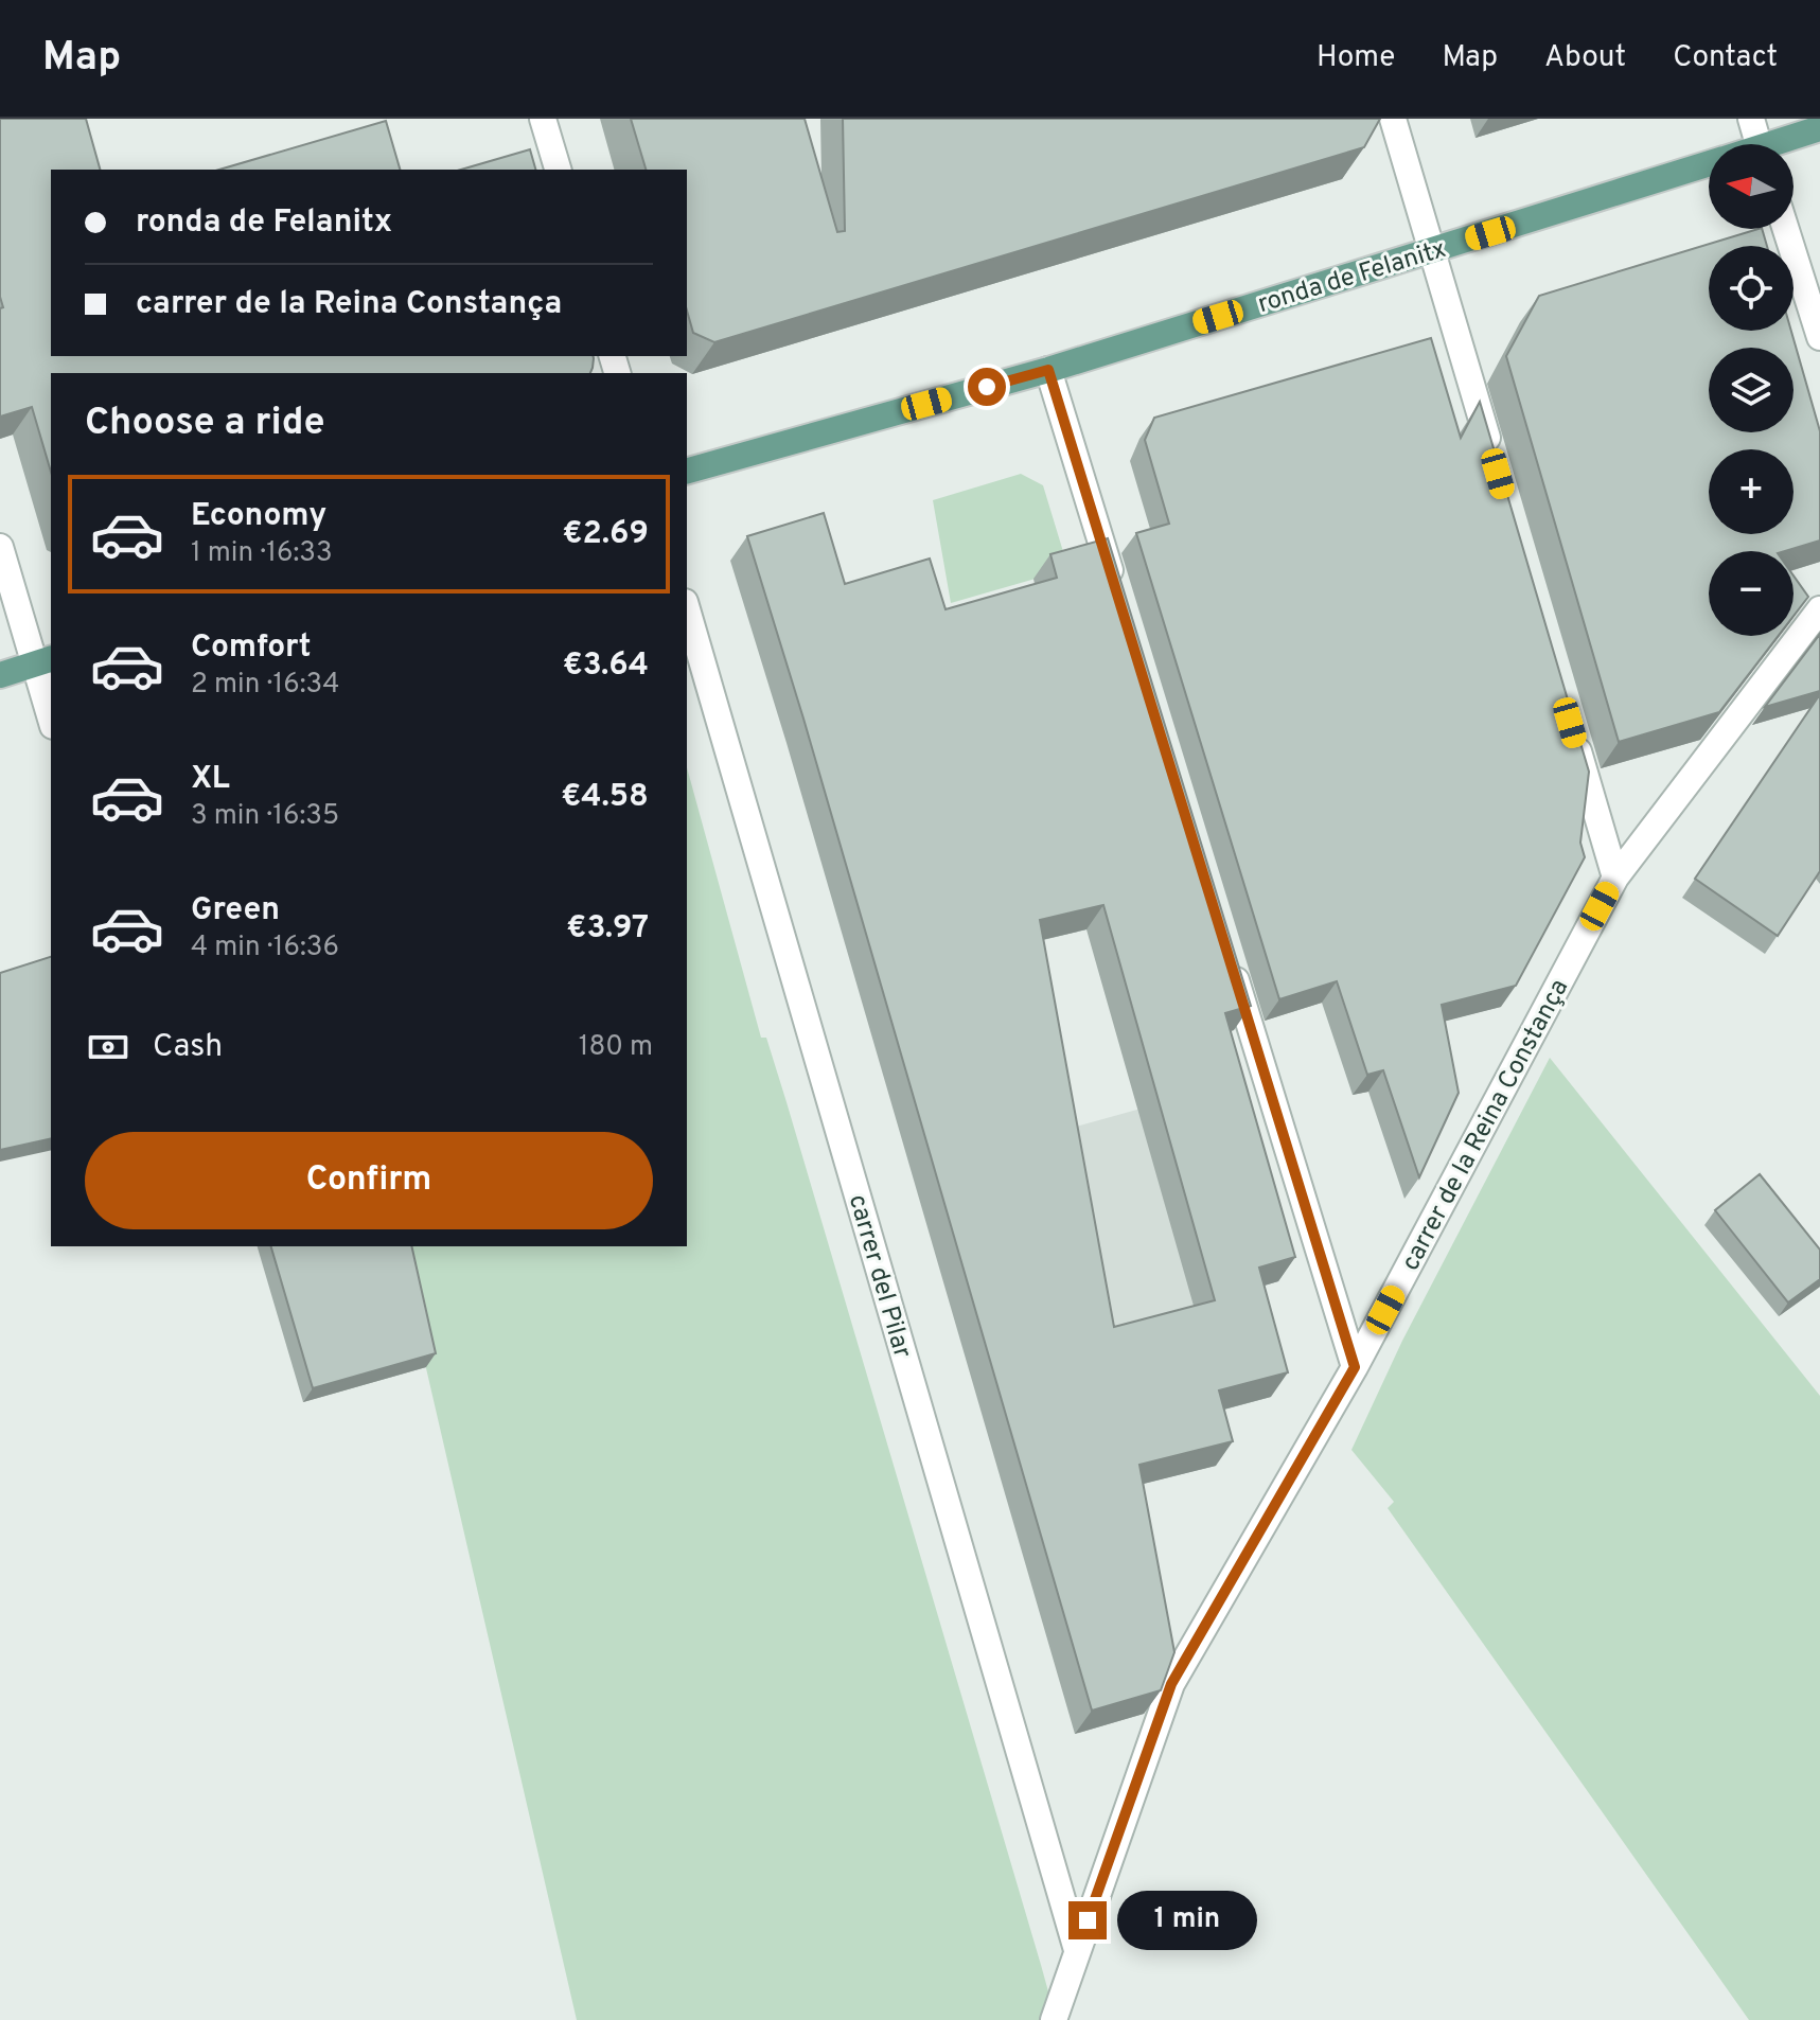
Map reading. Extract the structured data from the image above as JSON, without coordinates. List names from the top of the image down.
{
  "streets": {
    "main road": ["ronda de Felanitx"],
    "street": ["carrer de la Reina Constança", "carrer del Pilar"]
  },
  "crossings": [
    ["carrer de la Reina Constança", "carrer del Pilar"]
  ],
  "north": "left",
  "page": {
    "header": "Map",
    "nav": [
      "Home",
      "Map",
      "About",
      "Contact"
    ],
    "map_buttons": ["+", "−"],
    "banner": ["ronda de Felanitx", "carrer de la Reina Constança"],
    "heading": "Choose a ride",
    "list": [
      {
        "name": "Economy",
        "note": "1 min · 16:33",
        "value": "€2.69"
      },
      {
        "name": "Comfort",
        "note": "2 min · 16:34",
        "value": "€3.64"
      },
      {
        "name": "XL",
        "note": "3 min · 16:35",
        "value": "€4.58"
      },
      {
        "name": "Green",
        "note": "4 min · 16:36",
        "value": "€3.97"
      }
    ],
    "pay": ["Cash", "180 m"],
    "buttons": "Confirm",
    "bubble": "1 min"
  }
}
